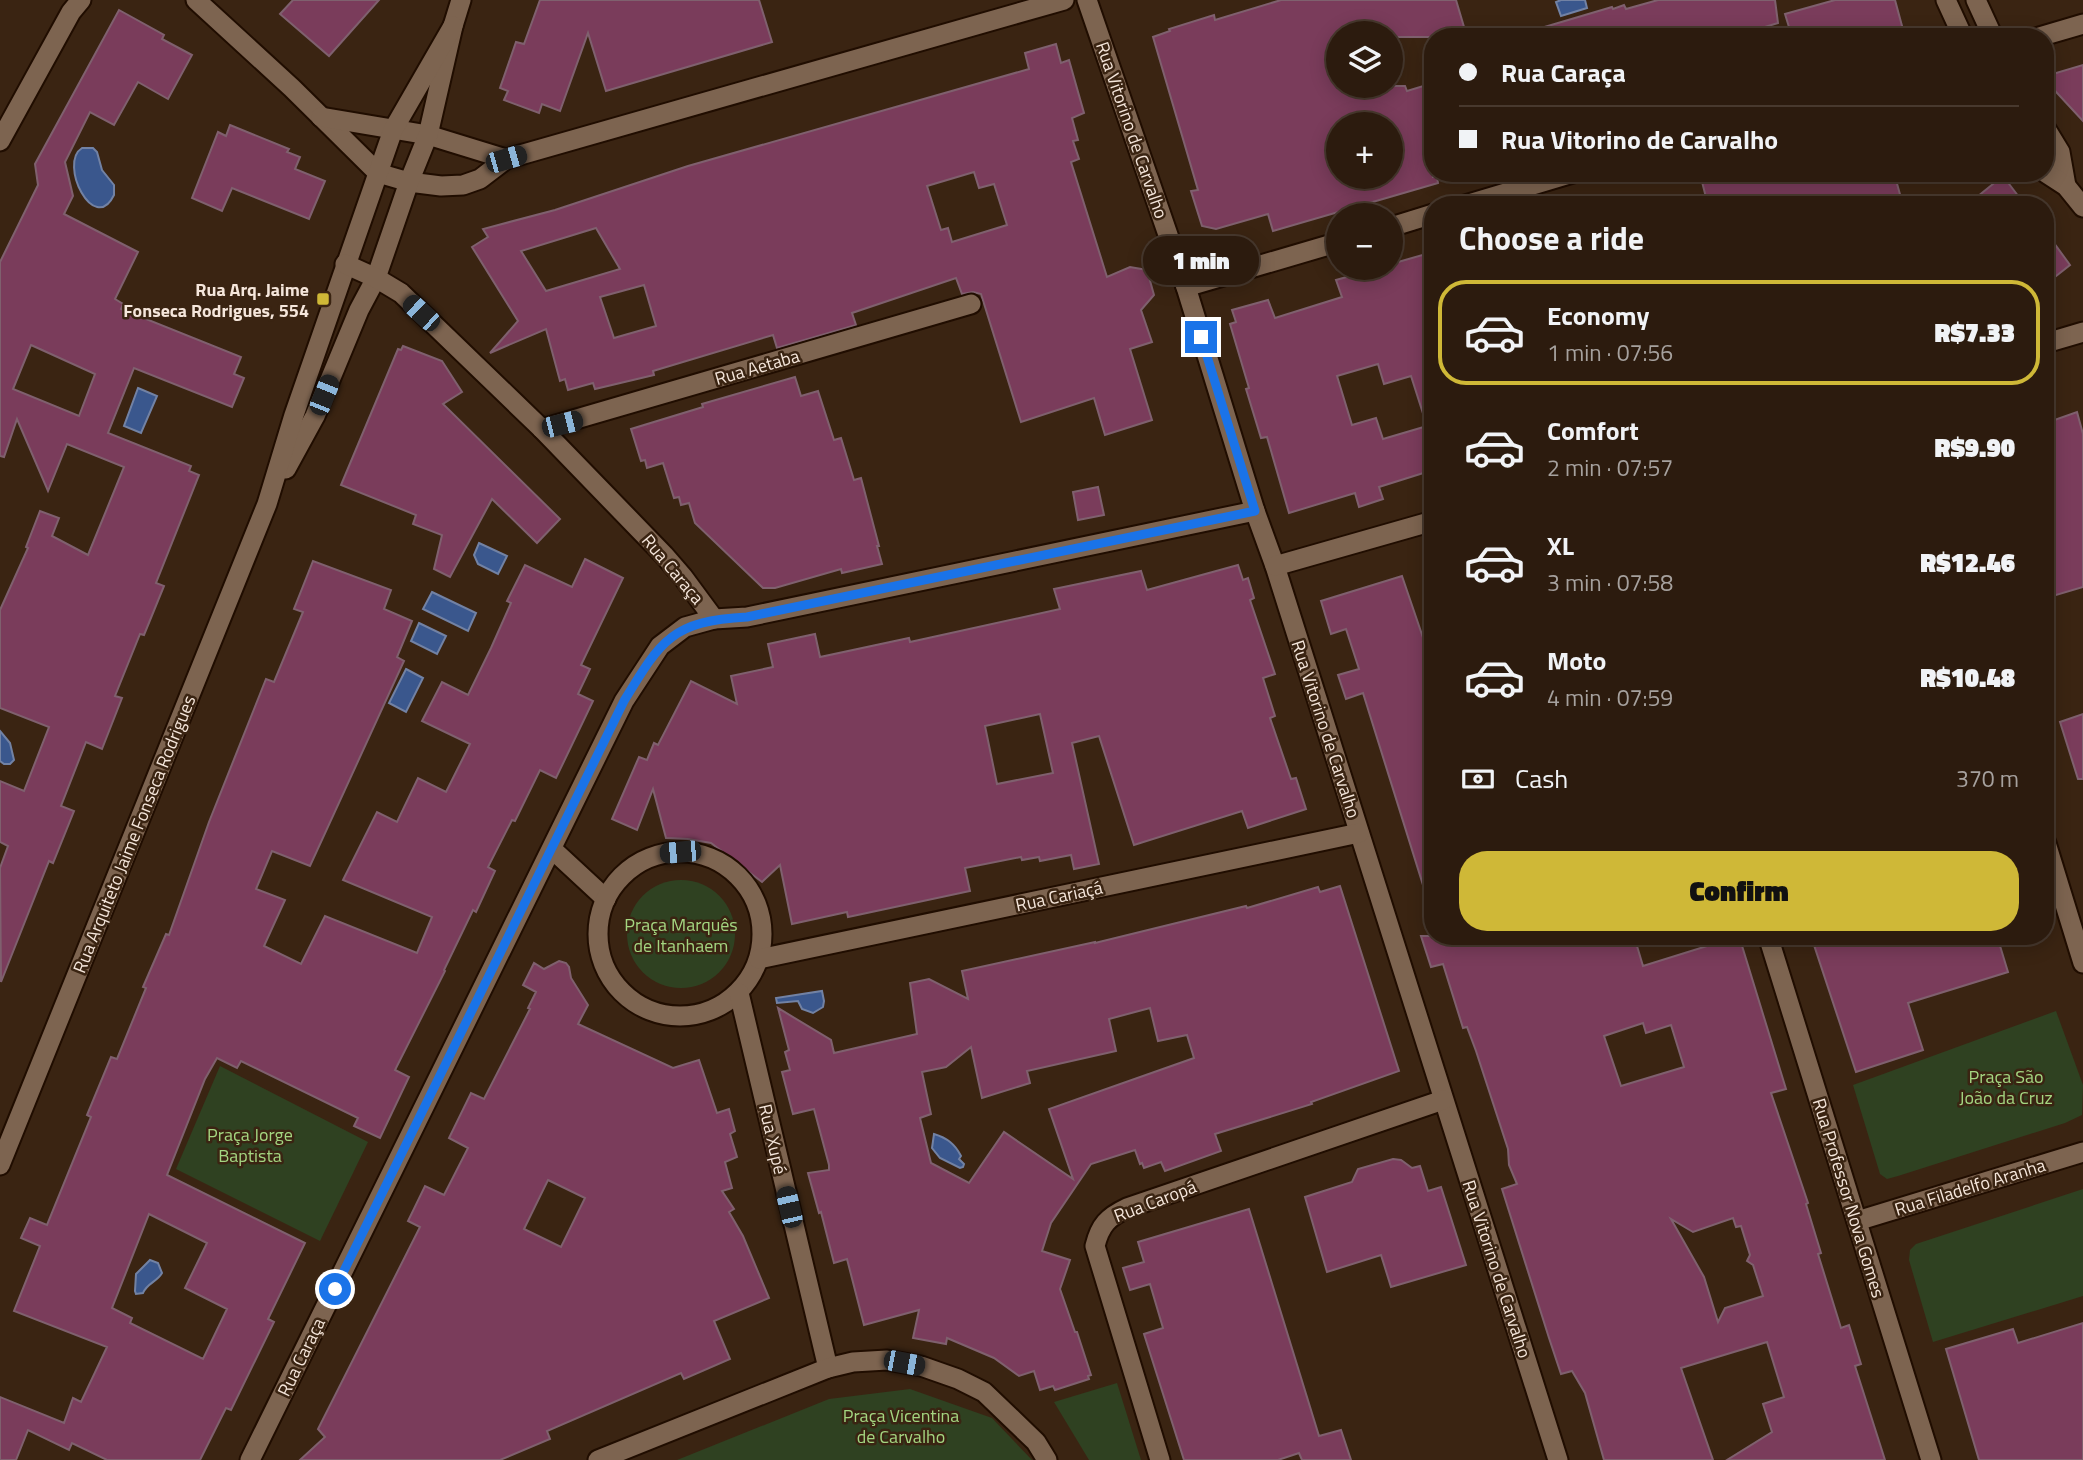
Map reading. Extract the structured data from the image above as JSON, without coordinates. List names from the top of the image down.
{
  "streets": {
    "street": [
      "Rua Vitorino de Carvalho",
      "Rua Aetaba",
      "Rua Caraça",
      "Rua Arquiteto Jaime Fonseca Rodrigues",
      "Rua Cariaçá",
      "Rua Xupé",
      "Rua Filadelfo Aranha",
      "Rua Professor Nova Gomes",
      "Rua Caropá"
    ]
  },
  "crossings": [
    ["Rua Vitorino de Carvalho", "Rua Cariaçá"],
    ["Rua Vitorino de Carvalho", "Rua Caropá"],
    ["Rua Aetaba", "Rua Caraça"],
    ["Rua Caraça", "Rua Arquiteto Jaime Fonseca Rodrigues"],
    ["Rua Cariaçá", "Rua Xupé"],
    ["Rua Filadelfo Aranha", "Rua Professor Nova Gomes"]
  ],
  "parks": [
    "Praça Marquês de Itanhaem",
    "Praça São João da Cruz",
    "Praça Jorge Baptista",
    "Praça Vicentina de Carvalho"
  ],
  "places": {
    "transit": ["Rua Arq. Jaime Fonseca Rodrigues, 554"]
  },
  "page": {
    "map_buttons": ["+", "−"],
    "banner": ["Rua Caraça", "Rua Vitorino de Carvalho"],
    "heading": "Choose a ride",
    "bubble": "1 min",
    "list": [
      {
        "name": "Economy",
        "note": "1 min · 07:56",
        "value": "R$7.33"
      },
      {
        "name": "Comfort",
        "note": "2 min · 07:57",
        "value": "R$9.90"
      },
      {
        "name": "XL",
        "note": "3 min · 07:58",
        "value": "R$12.46"
      },
      {
        "name": "Moto",
        "note": "4 min · 07:59",
        "value": "R$10.48"
      }
    ],
    "pay": ["Cash", "370 m"],
    "buttons": "Confirm"
  }
}
